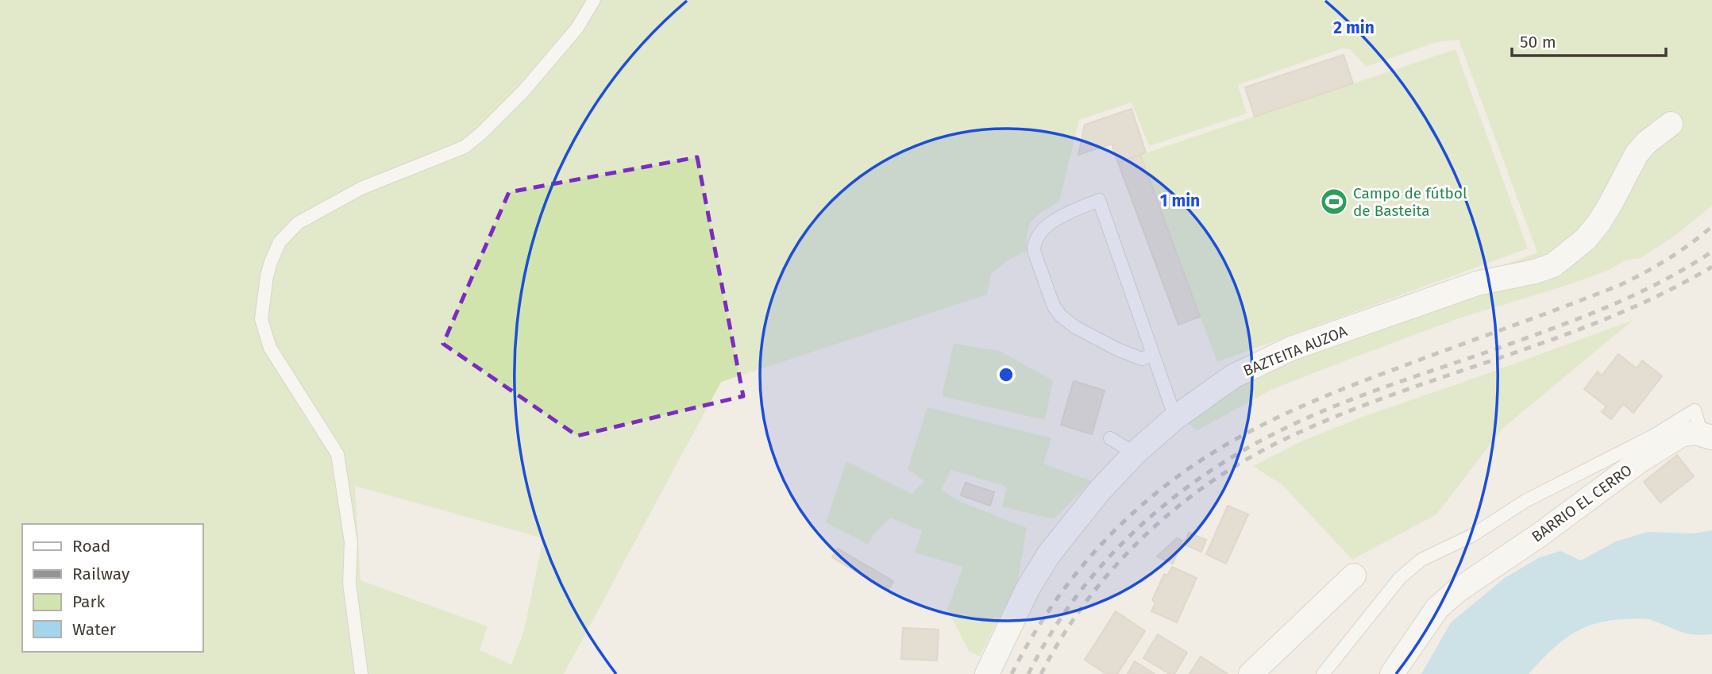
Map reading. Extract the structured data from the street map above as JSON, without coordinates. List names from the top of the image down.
{
  "streets": {
    "street": ["BAZTEITA AUZOA", "BARRIO EL CERRO"]
  },
  "places": {
    "sports": ["Campo de fútbol de Basteita"]
  },
  "legend": [
    "Road",
    "Railway",
    "Park",
    "Water"
  ],
  "scale_bar": "50 m",
  "rings": ["2 min", "1 min"]
}
